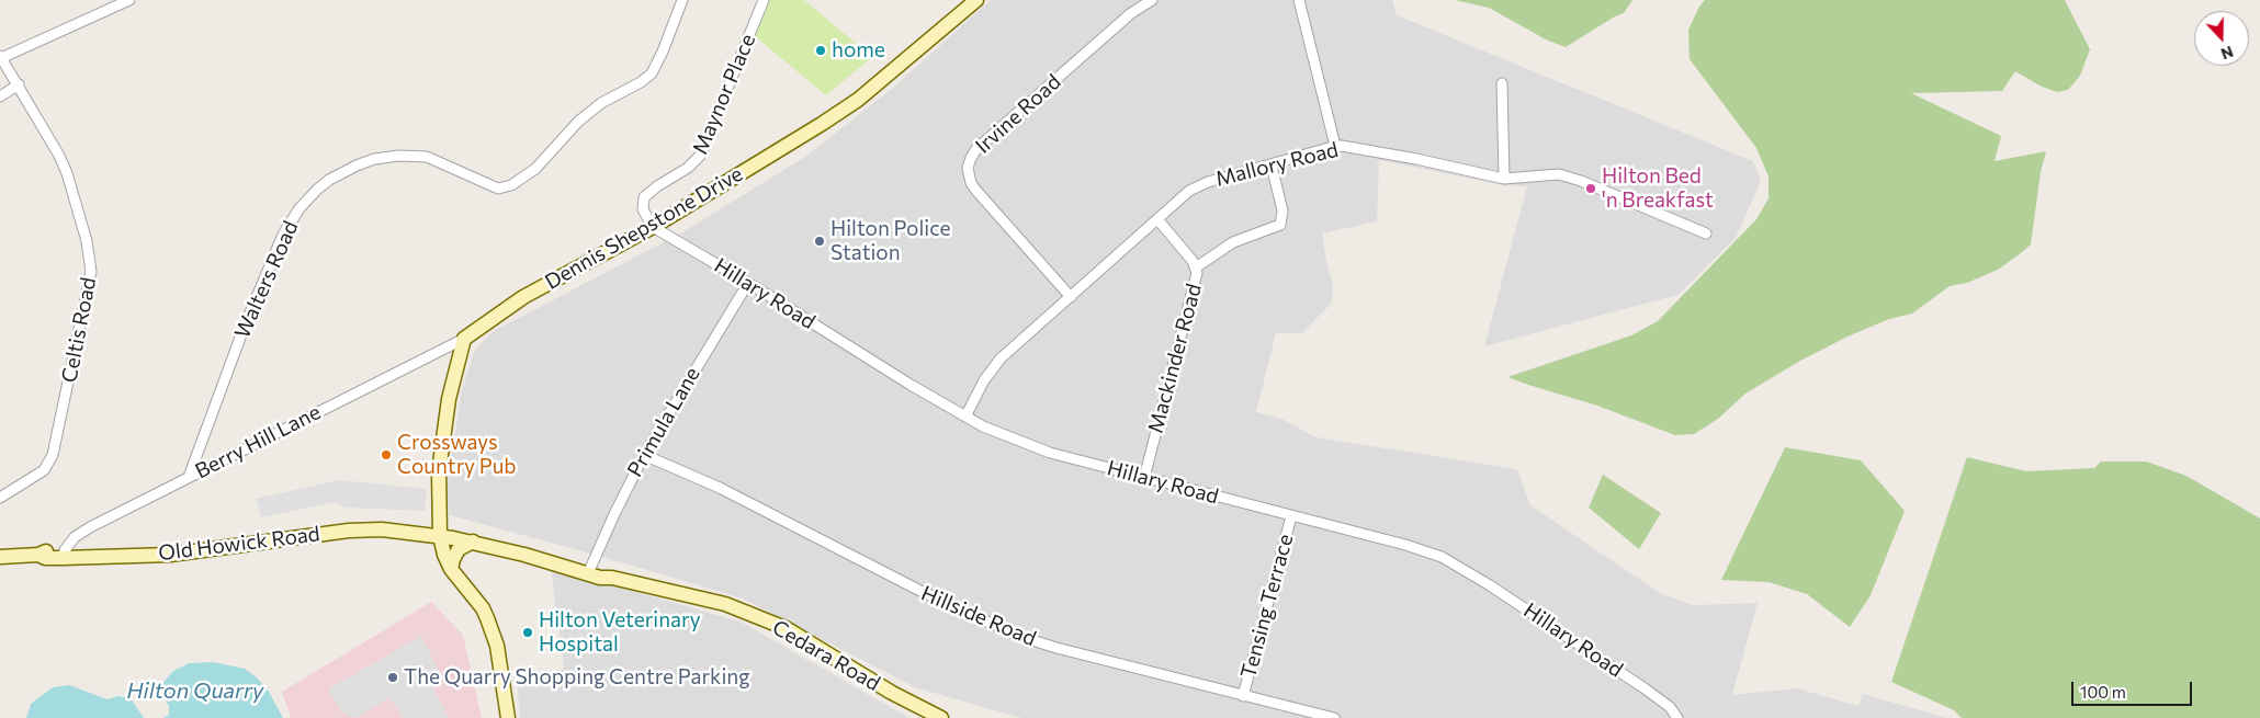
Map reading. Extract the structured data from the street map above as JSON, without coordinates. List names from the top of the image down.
{
  "streets": {
    "main road": ["Dennis Shepstone Drive", "Old Howick Road", "Cedara Road"],
    "street": [
      "Maynor Place",
      "Irvine Road",
      "Mallory Road",
      "Walters Road",
      "Hillary Road",
      "Celtis Road",
      "Mackinder Road",
      "Primula Lane",
      "Berry Hill Lane",
      "Tensing Terrace",
      "Hillside Road"
    ]
  },
  "crossings": [
    ["Maynor Place", "Dennis Shepstone Drive"],
    ["Maynor Place", "Hillary Road"],
    ["Irvine Road", "Mallory Road"],
    ["Mallory Road", "Hillary Road"],
    ["Mallory Road", "Mackinder Road"],
    ["Dennis Shepstone Drive", "Hillary Road"],
    ["Dennis Shepstone Drive", "Berry Hill Lane"],
    ["Walters Road", "Berry Hill Lane"],
    ["Hillary Road", "Mackinder Road"],
    ["Hillary Road", "Primula Lane"],
    ["Hillary Road", "Tensing Terrace"],
    ["Primula Lane", "Hillside Road"],
    ["Primula Lane", "Cedara Road"],
    ["Berry Hill Lane", "Old Howick Road"],
    ["Old Howick Road", "Cedara Road"],
    ["Tensing Terrace", "Hillside Road"]
  ],
  "water": ["Hilton Quarry"],
  "places": [
    "home",
    "Hilton Bed 'n Breakfast",
    "Hilton Police Station",
    "Crossways Country Pub",
    "Hilton Veterinary Hospital",
    "The Quarry Shopping Centre Parking"
  ],
  "scale_bar": "100 m",
  "north": "bottom"
}
